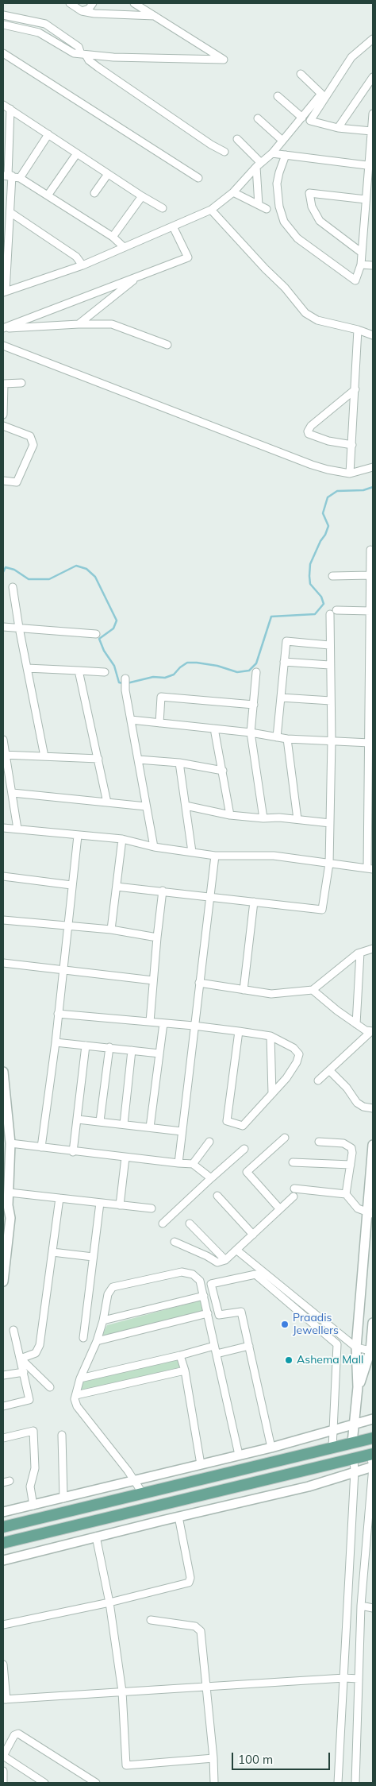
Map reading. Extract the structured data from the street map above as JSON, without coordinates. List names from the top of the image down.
{
  "places": ["Praadis Jewellers", "Ashema Mall"],
  "scale_bar": "100 m"
}
